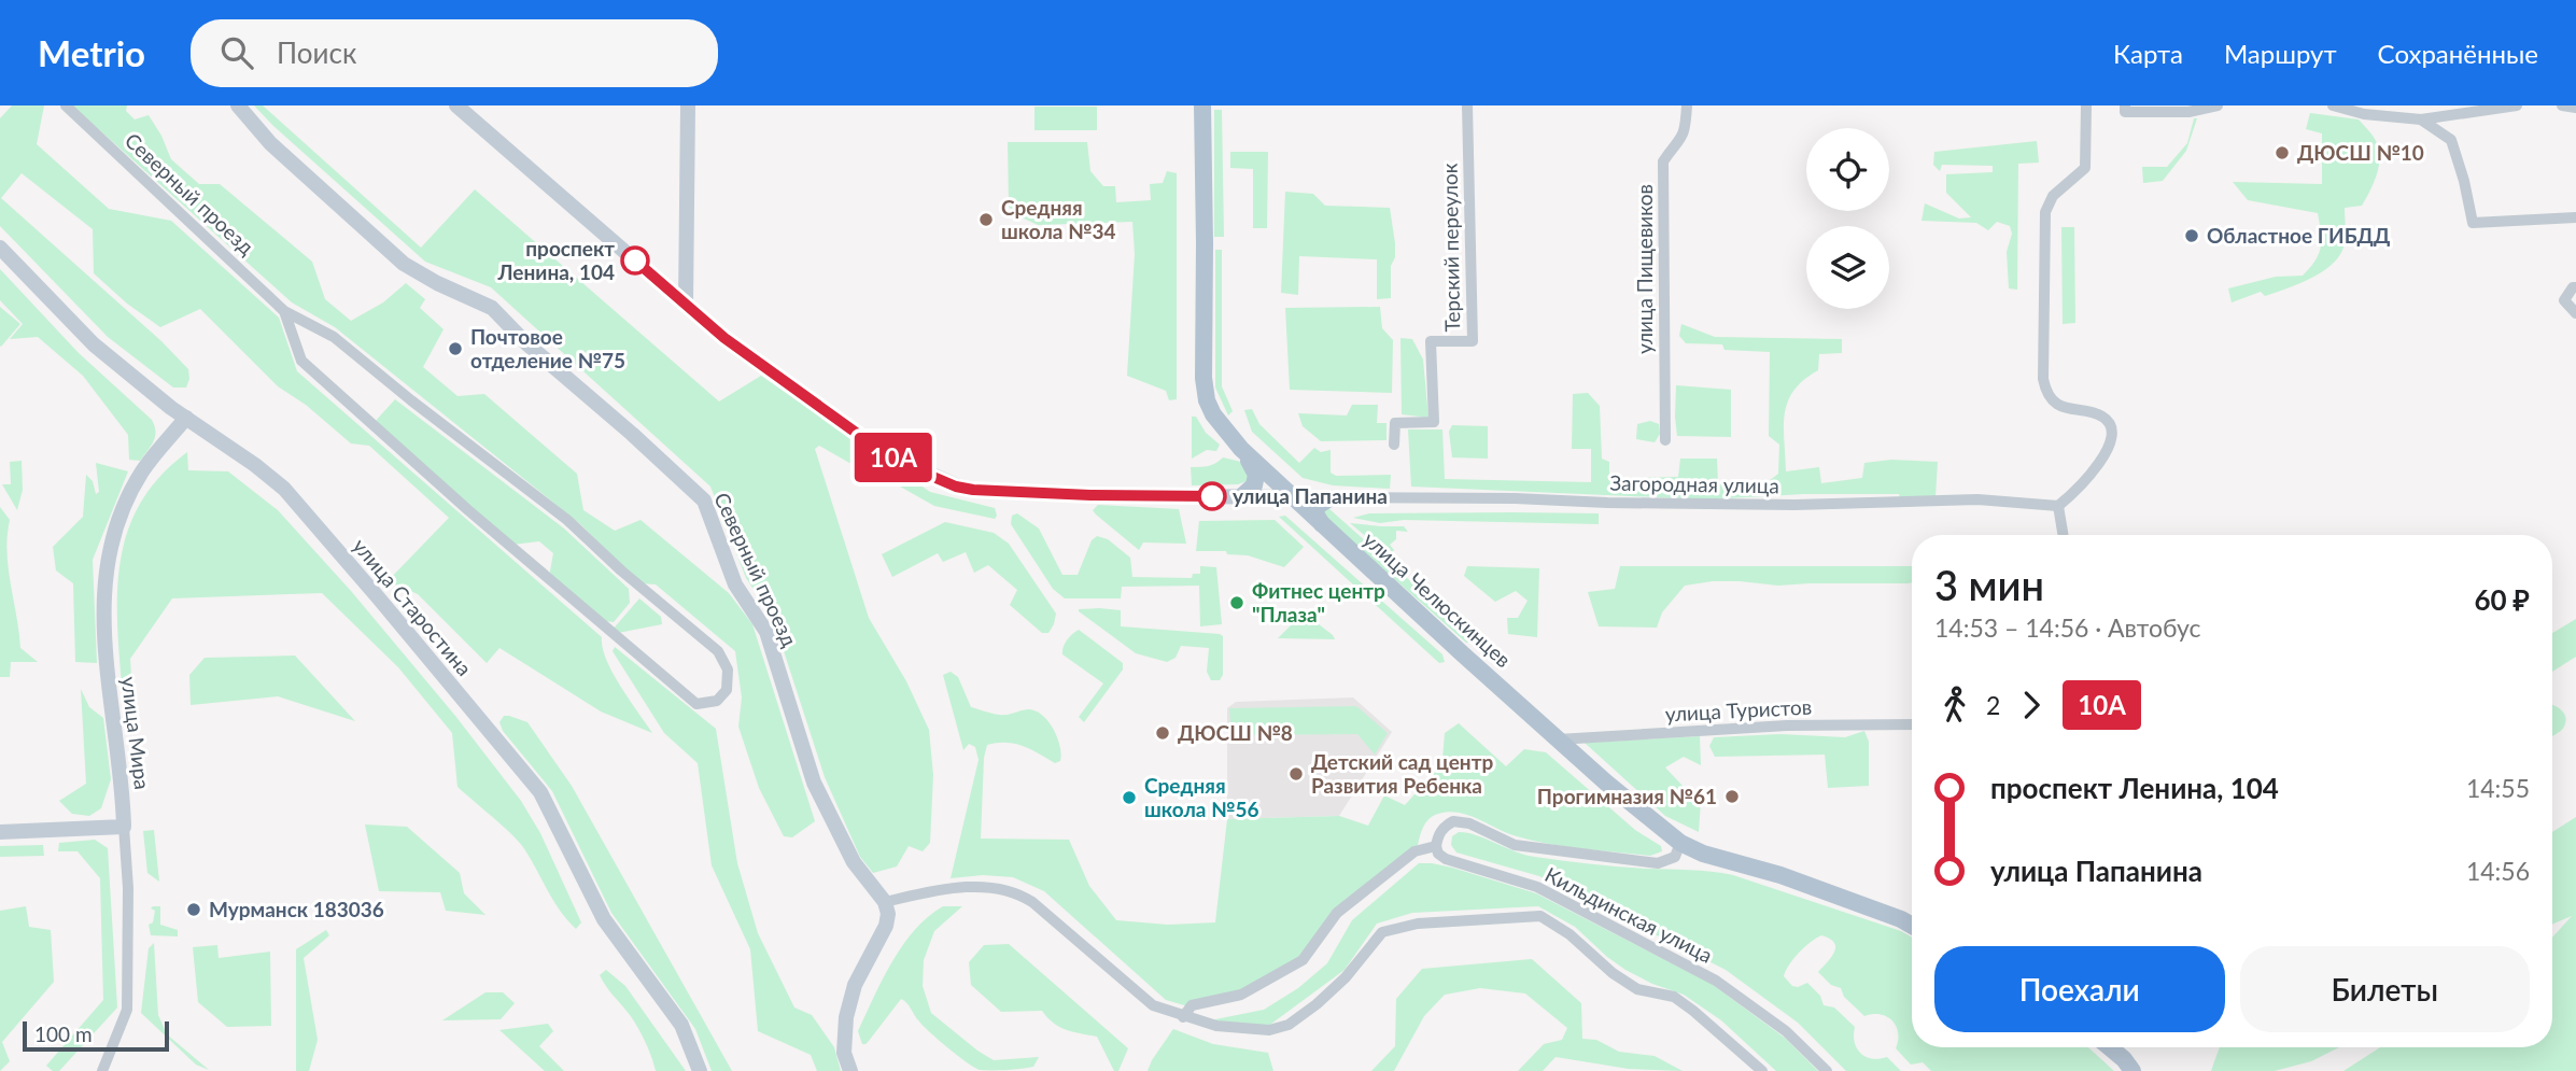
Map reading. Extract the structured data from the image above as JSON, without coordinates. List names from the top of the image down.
{
  "streets": {
    "main road": [
      "Северный проезд",
      "улица Челюскинцев",
      "улица Старостина",
      "улица Мира"
    ],
    "street": [
      "Терский переулок",
      "улица Пищевиков",
      "Загородная улица",
      "улица Туристов",
      "Кильдинская улица"
    ]
  },
  "crossings": [
    ["Загородная улица", "улица Челюскинцев"],
    ["улица Челюскинцев", "улица Туристов"],
    ["улица Старостина", "улица Мира"]
  ],
  "places": [
    "ДЮСШ №10",
    "Средняя школа №34",
    "Областное ГИБДД",
    "проспект Ленина, 104",
    "Почтовое отделение №75",
    "улица Папанина",
    "Фитнес центр \"Плаза\"",
    "ДЮСШ №8",
    "Детский сад центр Развития Ребенка",
    "Прогимназия №61",
    "Средняя школа №56",
    "Мурманск 183036"
  ],
  "lines": ["bus line 10А"],
  "scale_bar": "100 m",
  "page": {
    "header": "Metrio",
    "search": "Поиск",
    "nav": ["Карта", "Маршрут", "Сохранённые"],
    "on_map": "10А",
    "heading": ["3 мин", "14:53 – 14:56 · Автобус", "60 ₽"],
    "legs": ["2", "10А"],
    "list": [
      {
        "name": "проспект Ленина, 104",
        "value": "14:55"
      },
      {
        "name": "улица Папанина",
        "value": "14:56"
      }
    ],
    "buttons": ["Поехали", "Билеты"],
    "scale": "100 m"
  }
}
